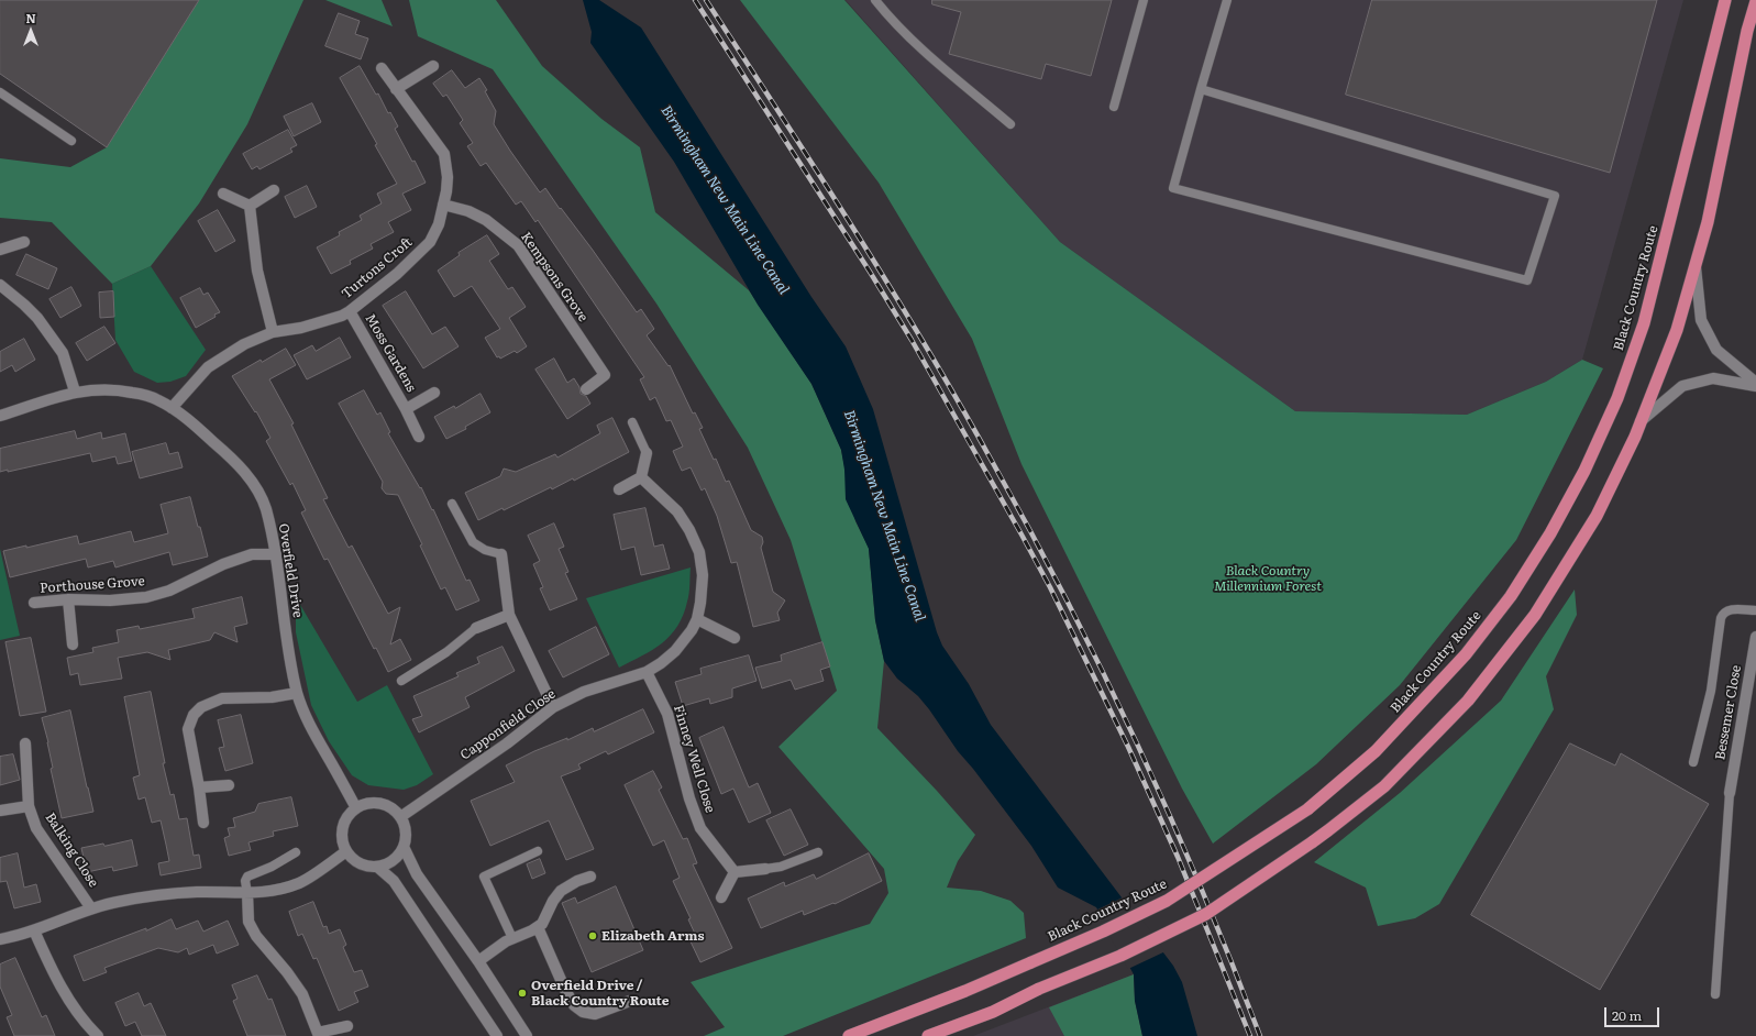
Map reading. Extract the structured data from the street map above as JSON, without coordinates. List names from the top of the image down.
{
  "streets": {
    "highway": ["Black Country Route"],
    "street": [
      "Turtons Croft",
      "Kempsons Grove",
      "Moss Gardens",
      "Overfield Drive",
      "Porthouse Grove",
      "Bessemer Close",
      "Capponfield Close",
      "Finney Well Close",
      "Balking Close"
    ]
  },
  "crossings": [
    ["Turtons Croft", "Kempsons Grove"],
    ["Turtons Croft", "Moss Gardens"],
    ["Turtons Croft", "Overfield Drive"],
    ["Overfield Drive", "Porthouse Grove"],
    ["Overfield Drive", "Capponfield Close"],
    ["Capponfield Close", "Finney Well Close"]
  ],
  "water": ["Birmingham New Main Line Canal"],
  "parks": ["Black Country Millennium Forest"],
  "places": ["Elizabeth Arms", "Overfield Drive / Black Country Route"],
  "scale_bar": "20 m",
  "north": "top"
}
